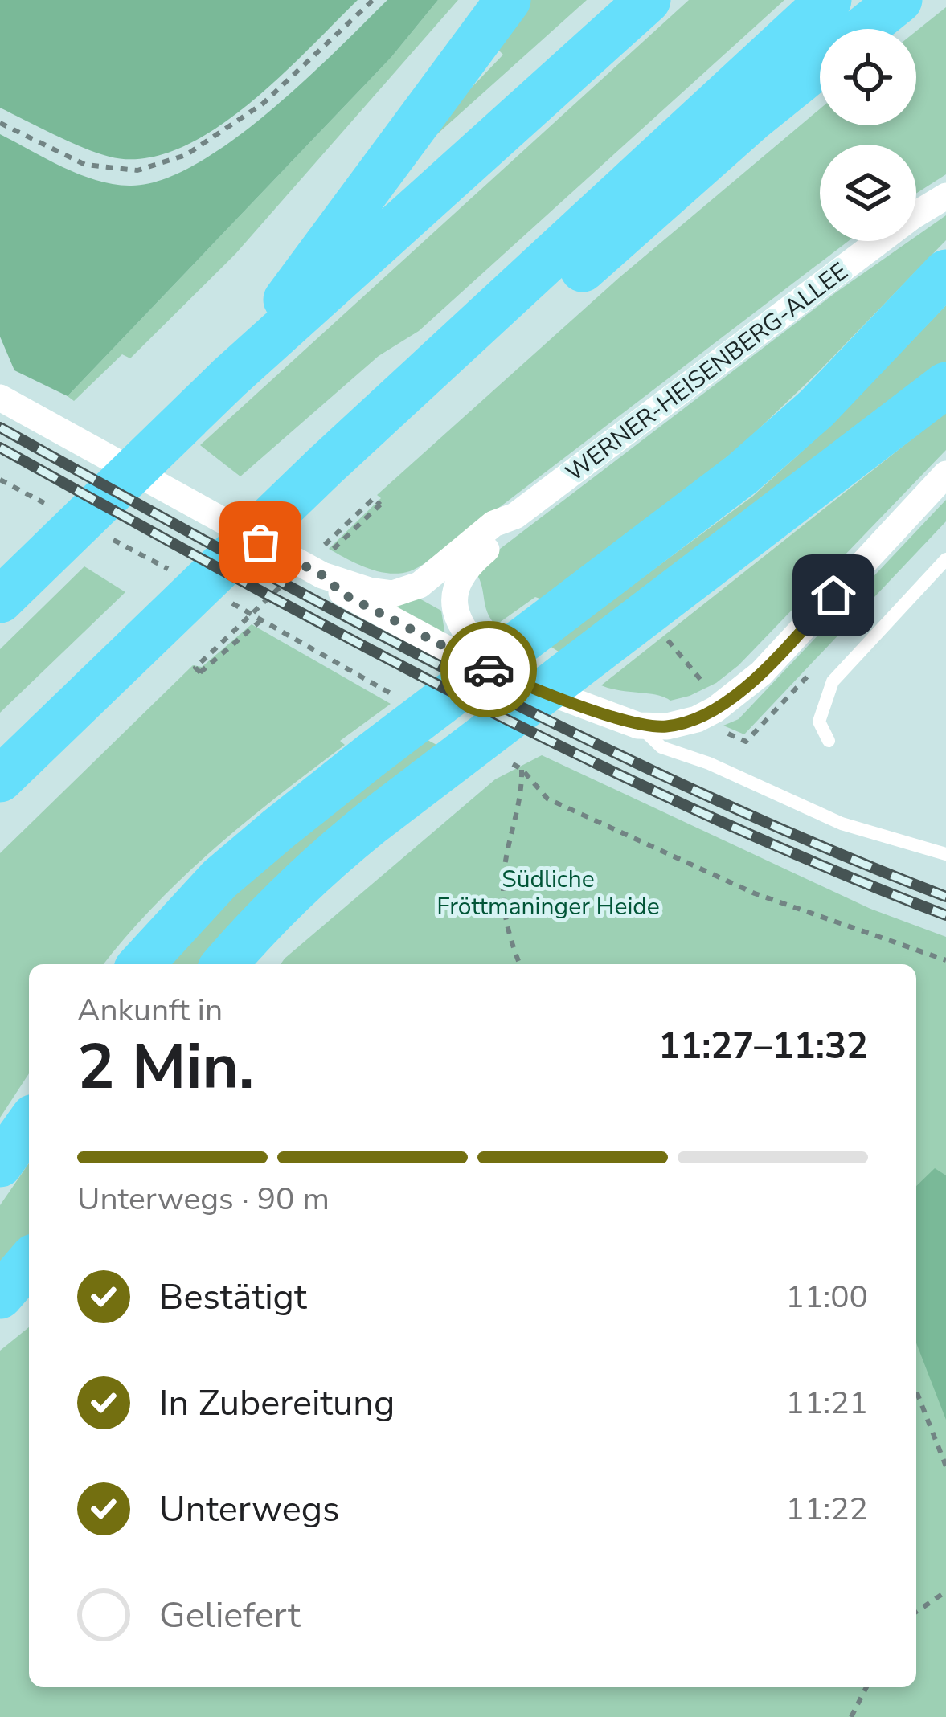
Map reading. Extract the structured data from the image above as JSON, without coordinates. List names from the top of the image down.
{
  "streets": {
    "street": ["WERNER-HEISENBERG-ALLEE"]
  },
  "parks": ["Südliche Fröttmaninger Heide"],
  "page": {
    "heading": ["2 Min.", "Ankunft in", "11:27–11:32"],
    "bar": "Unterwegs · 90 m",
    "list": [
      ["Bestätigt", "11:00"],
      ["In Zubereitung", "11:21"],
      ["Unterwegs", "11:22"],
      "Geliefert"
    ]
  }
}
